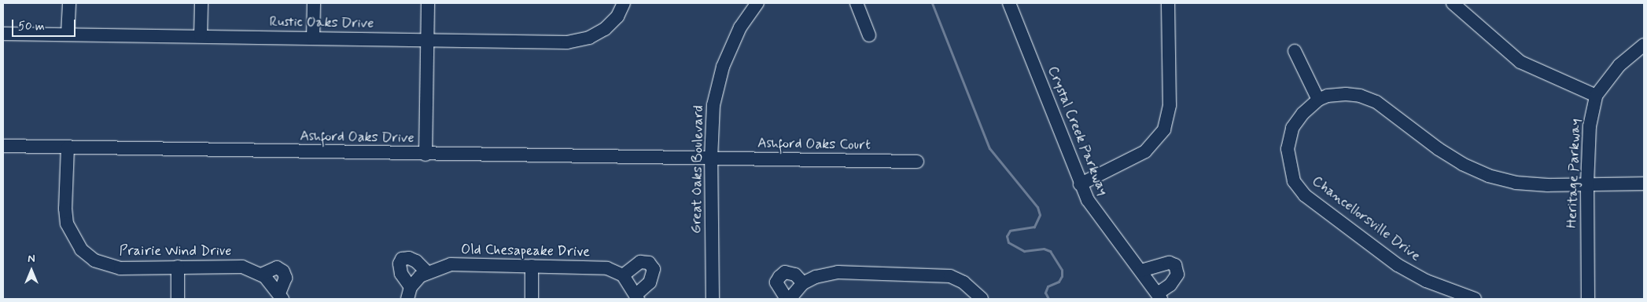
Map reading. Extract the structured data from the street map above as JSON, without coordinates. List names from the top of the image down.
{
  "streets": {
    "street": [
      "Rustic Oaks Drive",
      "Crystal Creek Parkway",
      "Ashford Oaks Drive",
      "Ashford Oaks Court",
      "Great Oaks Boulevard",
      "Heritage Parkway",
      "Chancellorsville Drive",
      "Prairie Wind Drive",
      "Old Chesapeake Drive"
    ]
  },
  "crossings": [
    ["Ashford Oaks Drive", "Ashford Oaks Court"],
    ["Ashford Oaks Drive", "Great Oaks Boulevard"],
    ["Ashford Oaks Drive", "Prairie Wind Drive"],
    ["Ashford Oaks Court", "Great Oaks Boulevard"],
    ["Heritage Parkway", "Chancellorsville Drive"]
  ],
  "scale_bar": "50 m",
  "north": "top"
}
